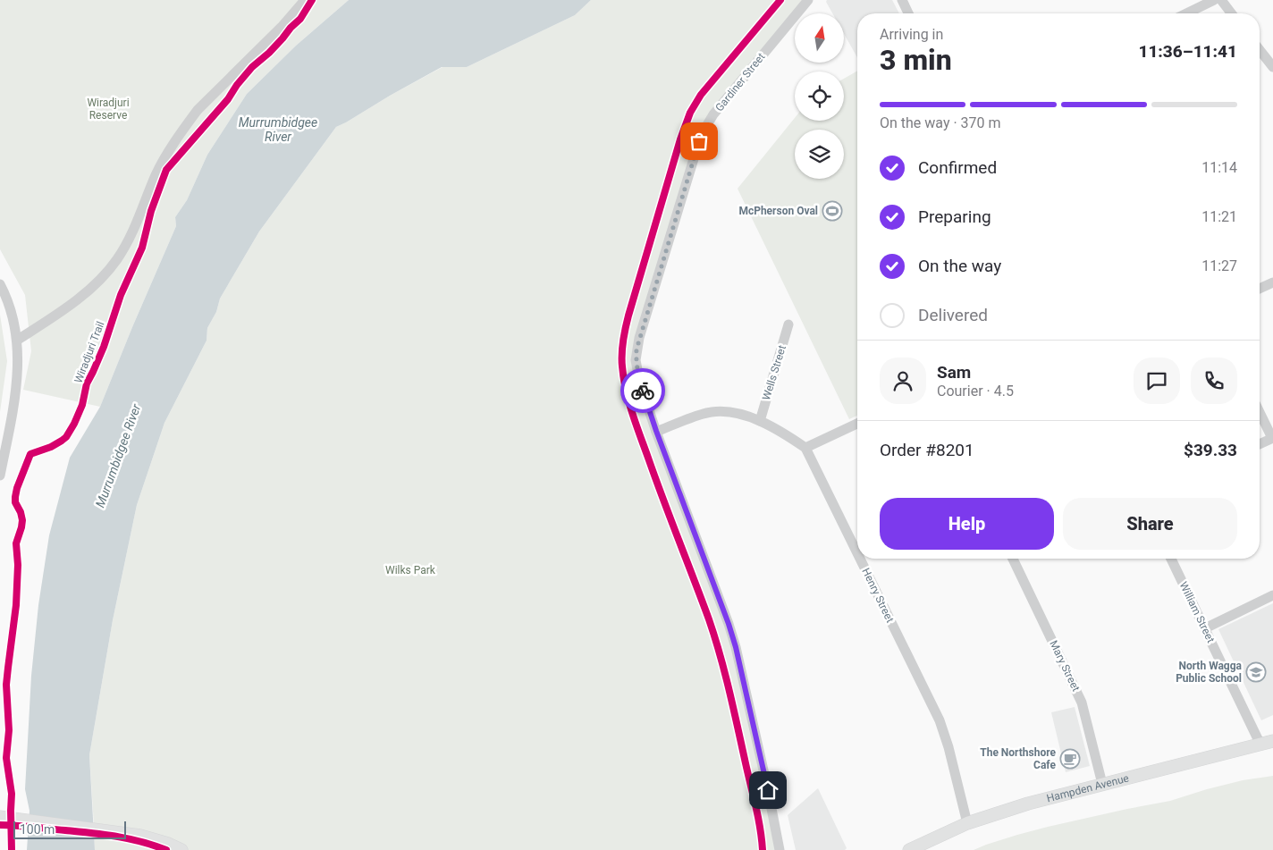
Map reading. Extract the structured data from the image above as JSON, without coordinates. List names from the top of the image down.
{
  "streets": {
    "main road": ["Hampden Avenue"],
    "street": [
      "Gardiner Street",
      "Wells Street",
      "Henry Street",
      "William Street",
      "Mary Street"
    ],
    "cycle path": ["Wiradjuri Trail"]
  },
  "crossings": [
    ["Gardiner Street", "Henry Street"],
    ["Wells Street", "Henry Street"],
    ["Henry Street", "Hampden Avenue"],
    ["William Street", "Hampden Avenue"],
    ["Mary Street", "Hampden Avenue"]
  ],
  "water": ["Murrumbidgee River"],
  "parks": ["Wiradjuri Reserve", "Wilks Park"],
  "places": {
    "sports": ["McPherson Oval"],
    "school or university": ["North Wagga Public School"],
    "cafe": ["The Northshore Cafe"]
  },
  "scale_bar": "100 m",
  "north": "top",
  "page": {
    "heading": ["3 min", "Arriving in", "11:36–11:41"],
    "panel": [
      "Sam",
      "Courier · 4.5",
      "Order #8201",
      "$39.33"
    ],
    "bar": "On the way · 370 m",
    "list": [
      ["Confirmed", "11:14"],
      ["Preparing", "11:21"],
      ["On the way", "11:27"],
      "Delivered"
    ],
    "buttons": ["Help", "Share"],
    "scale": "100 m"
  }
}
